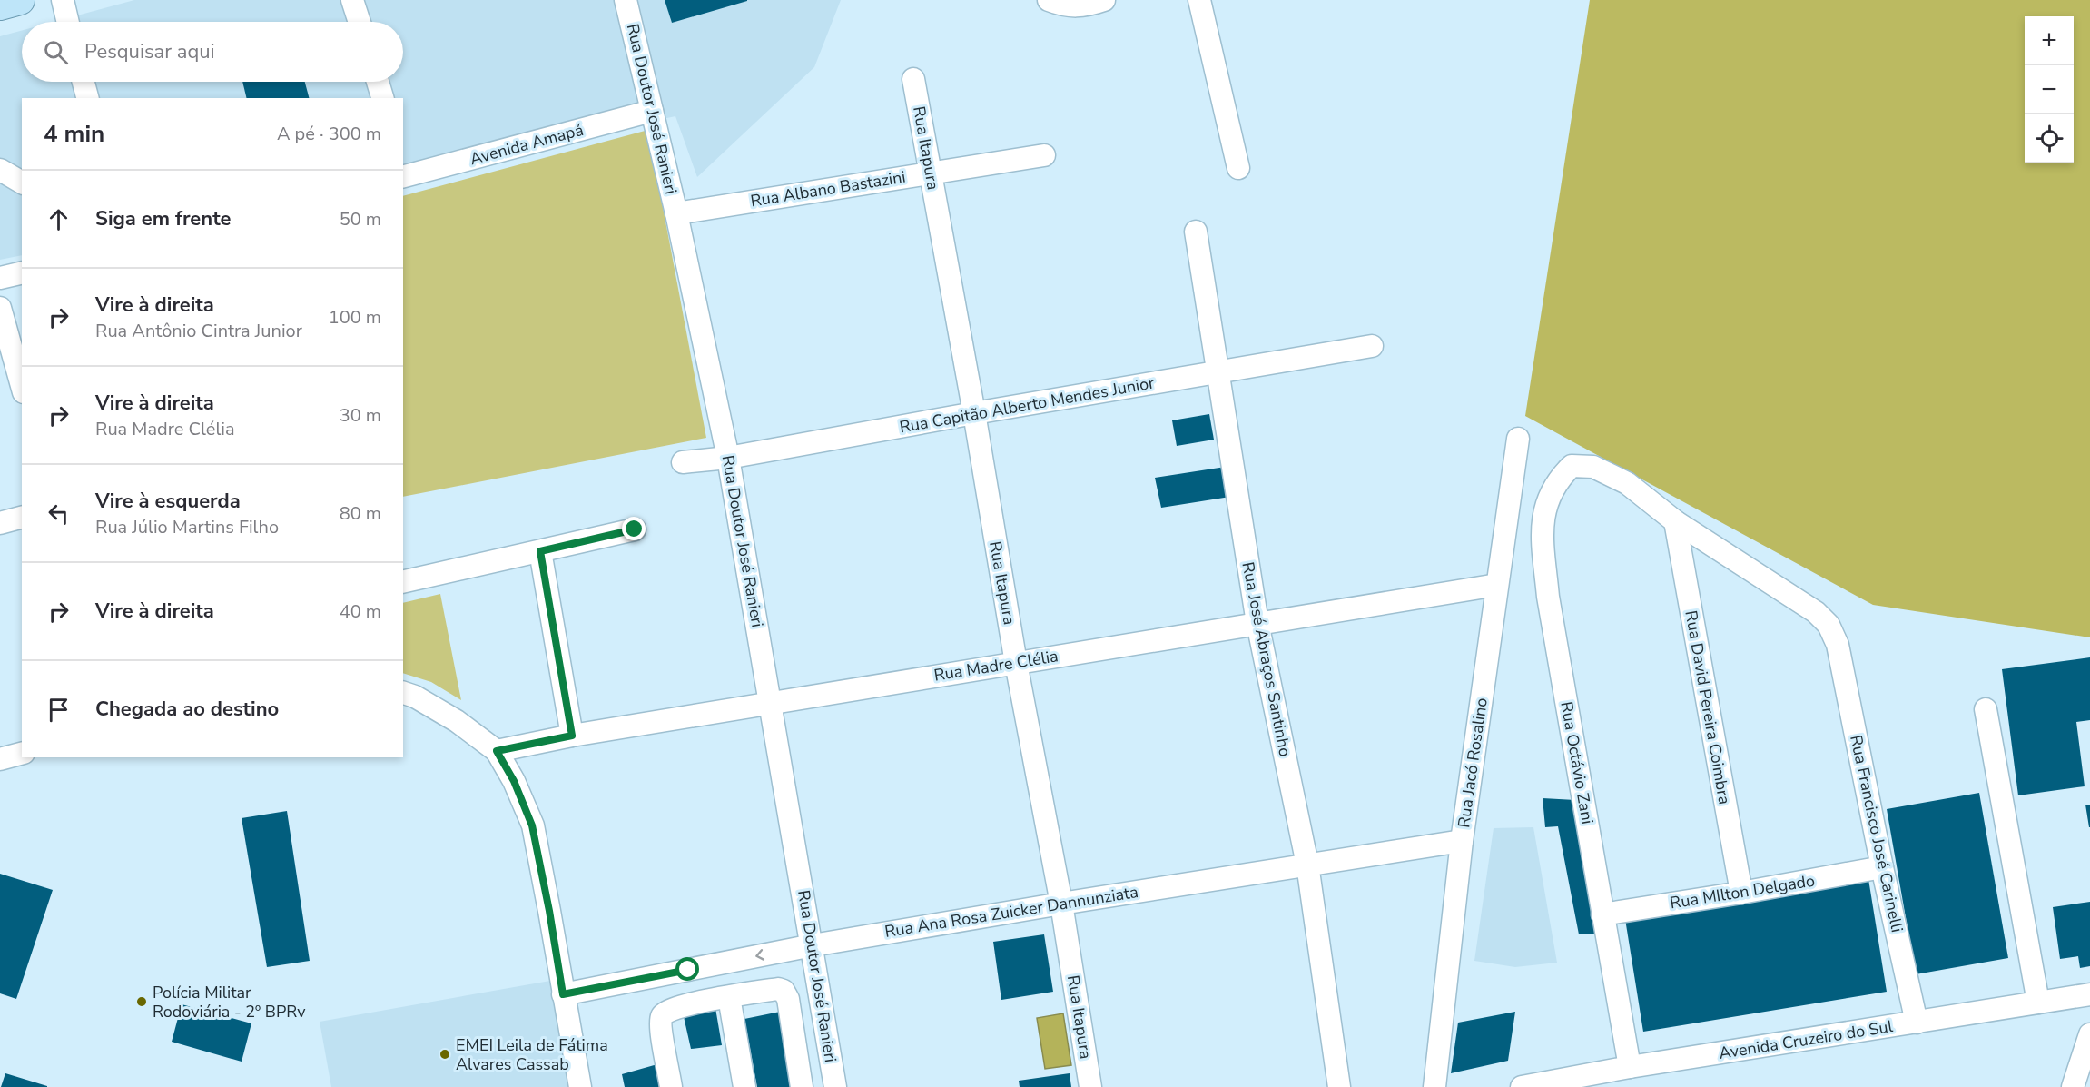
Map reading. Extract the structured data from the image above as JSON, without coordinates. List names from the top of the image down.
{
  "streets": {
    "street": [
      "Rua Doutor José Ranieri",
      "Avenida Amapá",
      "Rua Itapura",
      "Rua Albano Bastazini",
      "Rua Capitão Alberto Mendes Junior",
      "Rua José Abraços Santinho",
      "Rua Madre Clélia",
      "Rua David Pereira Coimbra",
      "Rua Jacó Rosalino",
      "Rua Octávio Zani",
      "Rua Francisco José Carinelli",
      "Rua MIlton Delgado",
      "Rua Ana Rosa Zuicker Dannunziata",
      "Avenida Cruzeiro do Sul"
    ]
  },
  "crossings": [
    ["Rua Doutor José Ranieri", "Avenida Amapá"],
    ["Rua Doutor José Ranieri", "Rua Albano Bastazini"],
    ["Rua Doutor José Ranieri", "Rua Capitão Alberto Mendes Junior"],
    ["Rua Doutor José Ranieri", "Rua Madre Clélia"],
    ["Rua Doutor José Ranieri", "Rua Ana Rosa Zuicker Dannunziata"],
    ["Rua Itapura", "Rua Albano Bastazini"],
    ["Rua Itapura", "Rua Capitão Alberto Mendes Junior"],
    ["Rua Itapura", "Rua Madre Clélia"],
    ["Rua Itapura", "Rua Ana Rosa Zuicker Dannunziata"],
    ["Rua Capitão Alberto Mendes Junior", "Rua José Abraços Santinho"],
    ["Rua José Abraços Santinho", "Rua Madre Clélia"],
    ["Rua José Abraços Santinho", "Rua Ana Rosa Zuicker Dannunziata"],
    ["Rua Madre Clélia", "Rua Jacó Rosalino"],
    ["Rua David Pereira Coimbra", "Rua Francisco José Carinelli"],
    ["Rua David Pereira Coimbra", "Rua MIlton Delgado"],
    ["Rua Jacó Rosalino", "Rua Ana Rosa Zuicker Dannunziata"],
    ["Rua Octávio Zani", "Rua Francisco José Carinelli"],
    ["Rua Octávio Zani", "Rua MIlton Delgado"],
    ["Rua Octávio Zani", "Avenida Cruzeiro do Sul"],
    ["Rua Francisco José Carinelli", "Rua MIlton Delgado"],
    ["Rua Francisco José Carinelli", "Avenida Cruzeiro do Sul"]
  ],
  "places": ["Polícia Militar Rodoviária - 2º BPRv", "EMEI Leila de Fátima Alvares Cassab"],
  "page": {
    "map_buttons": ["+", "−"],
    "search": "Pesquisar aqui",
    "heading": ["4 min", "A pé · 300 m"],
    "list": [
      ["Siga em frente", "50 m"],
      ["Vire à direita", "Rua Antônio Cintra Junior", "100 m"],
      ["Vire à direita", "Rua Madre Clélia", "30 m"],
      ["Vire à esquerda", "Rua Júlio Martins Filho", "80 m"],
      ["Vire à direita", "40 m"],
      "Chegada ao destino"
    ]
  }
}
